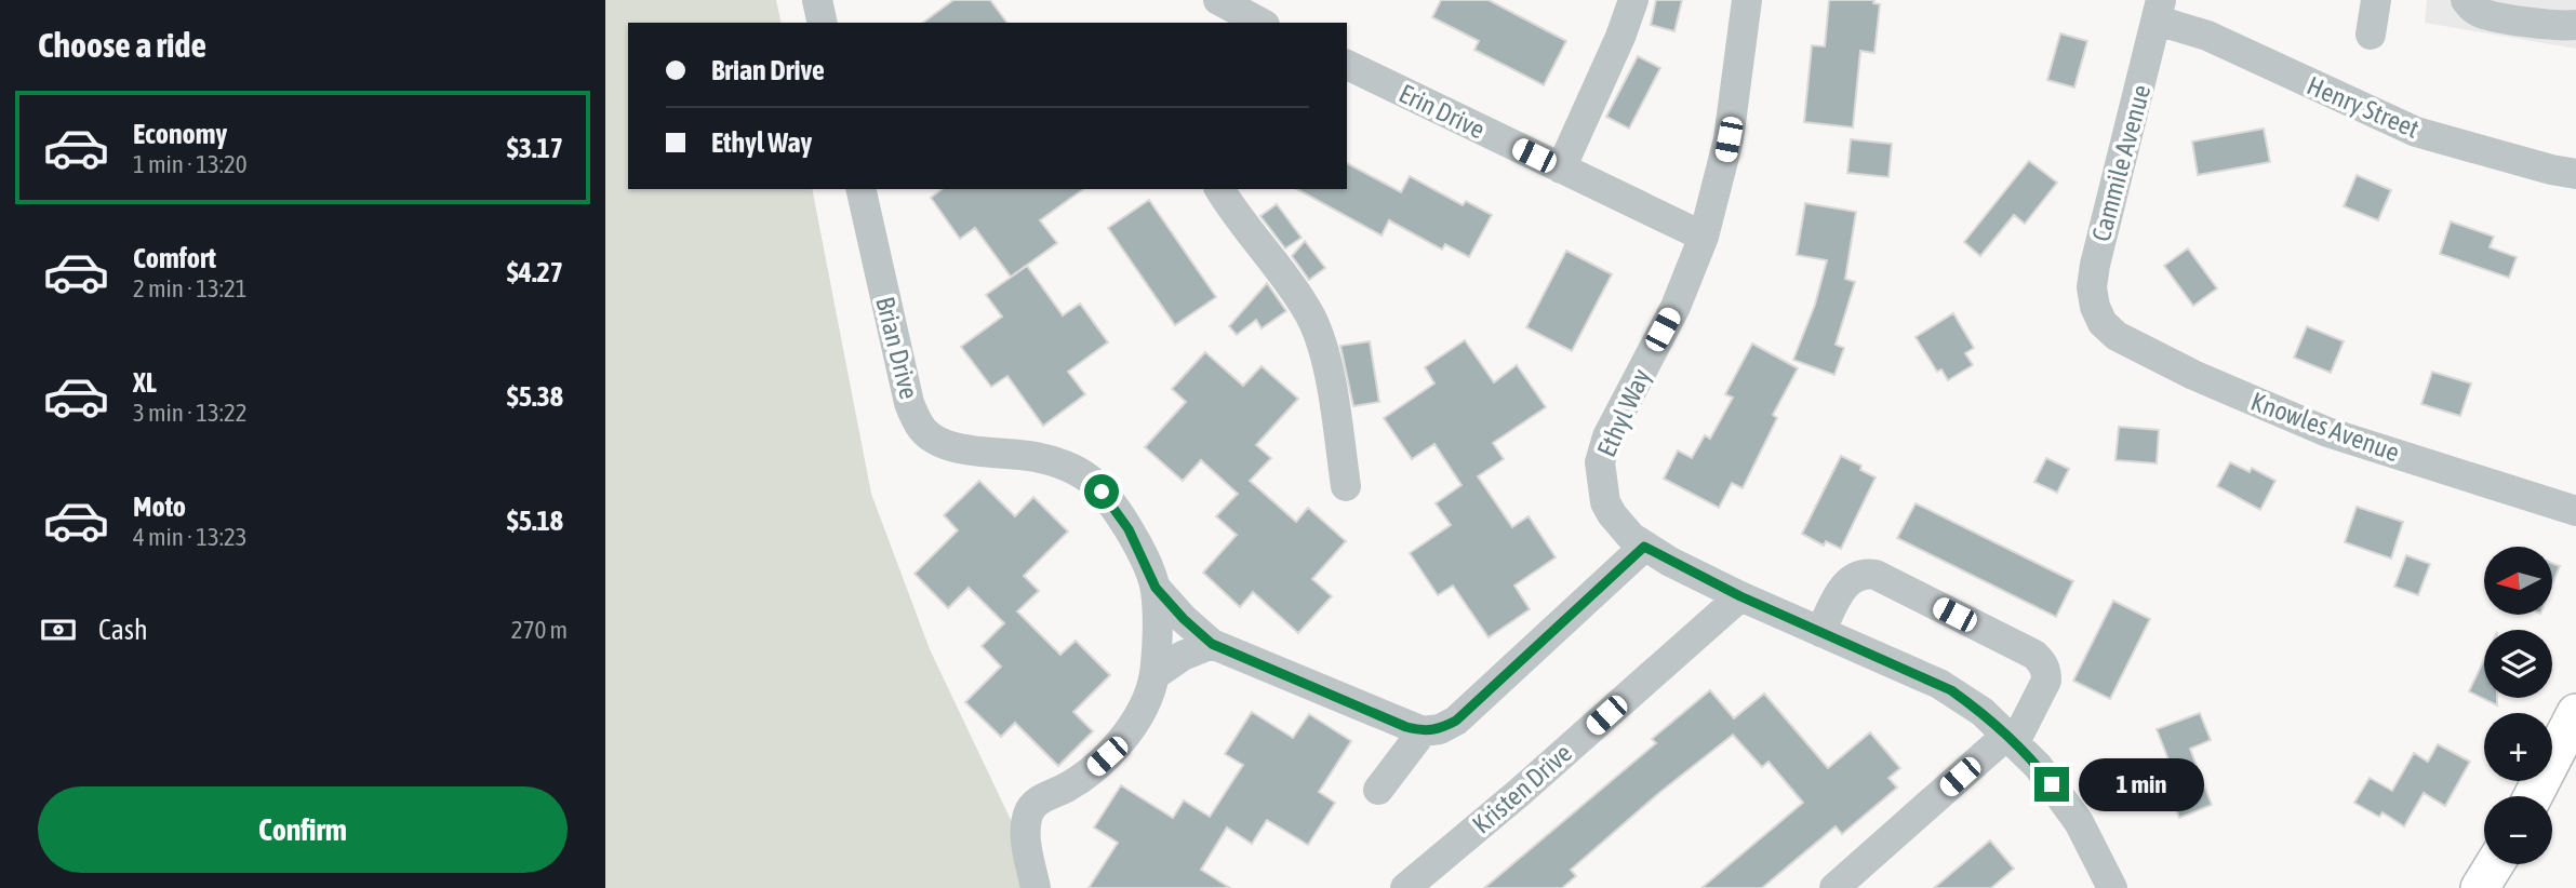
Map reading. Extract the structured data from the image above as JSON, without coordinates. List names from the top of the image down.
{
  "streets": {
    "street": [
      "Henry Street",
      "Erin Drive",
      "Cammile Avenue",
      "Brian Drive",
      "Ethyl Way",
      "Knowles Avenue",
      "Kristen Drive"
    ]
  },
  "crossings": [
    ["Henry Street", "Cammile Avenue"],
    ["Erin Drive", "Ethyl Way"],
    ["Cammile Avenue", "Knowles Avenue"],
    ["Ethyl Way", "Kristen Drive"]
  ],
  "north": "left",
  "page": {
    "heading": "Choose a ride",
    "banner": ["Brian Drive", "Ethyl Way"],
    "list": [
      {
        "name": "Economy",
        "note": "1 min · 13:20",
        "value": "$3.17"
      },
      {
        "name": "Comfort",
        "note": "2 min · 13:21",
        "value": "$4.27"
      },
      {
        "name": "XL",
        "note": "3 min · 13:22",
        "value": "$5.38"
      },
      {
        "name": "Moto",
        "note": "4 min · 13:23",
        "value": "$5.18"
      }
    ],
    "map_buttons": ["+", "−"],
    "pay": ["Cash", "270 m"],
    "bubble": "1 min",
    "buttons": "Confirm"
  }
}
